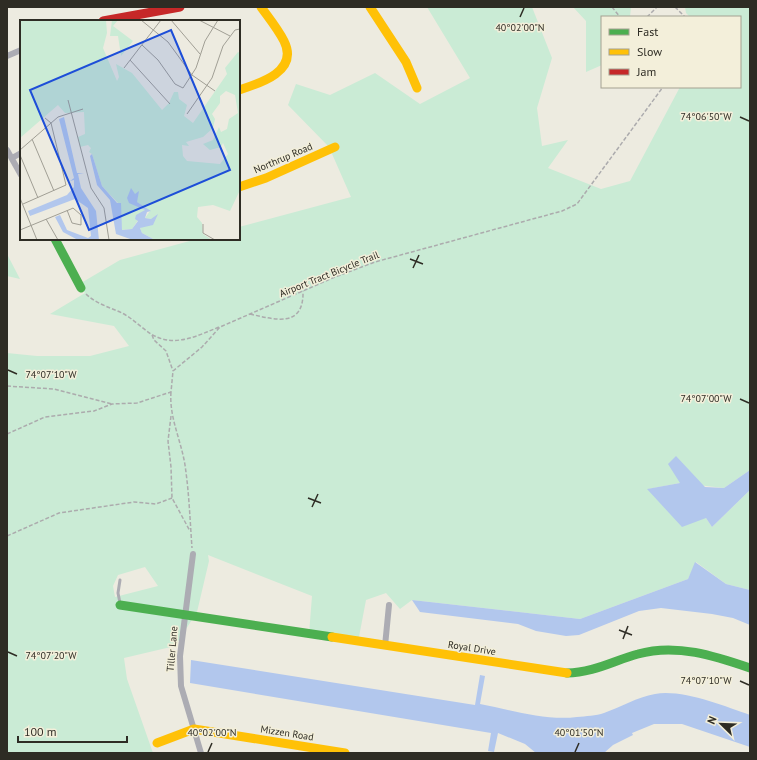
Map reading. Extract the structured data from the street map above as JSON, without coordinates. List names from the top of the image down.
{
  "streets": {
    "street": [
      "Northrup Road",
      "Royal Drive",
      "Tiller Lane",
      "Mizzen Road"
    ],
    "path": ["Airport Tract Bicycle Trail"]
  },
  "crossings": [
    ["Royal Drive", "Tiller Lane"],
    ["Tiller Lane", "Mizzen Road"]
  ],
  "legend": ["Fast", "Slow", "Jam"],
  "scale_bar": "100 m",
  "north": "top left",
  "coordinates": [
    "40°02'00\"N",
    "74°06'50\"W",
    "74°07'10\"W",
    "74°07'00\"W",
    "74°07'20\"W",
    "40°01'50\"N"
  ]
}
